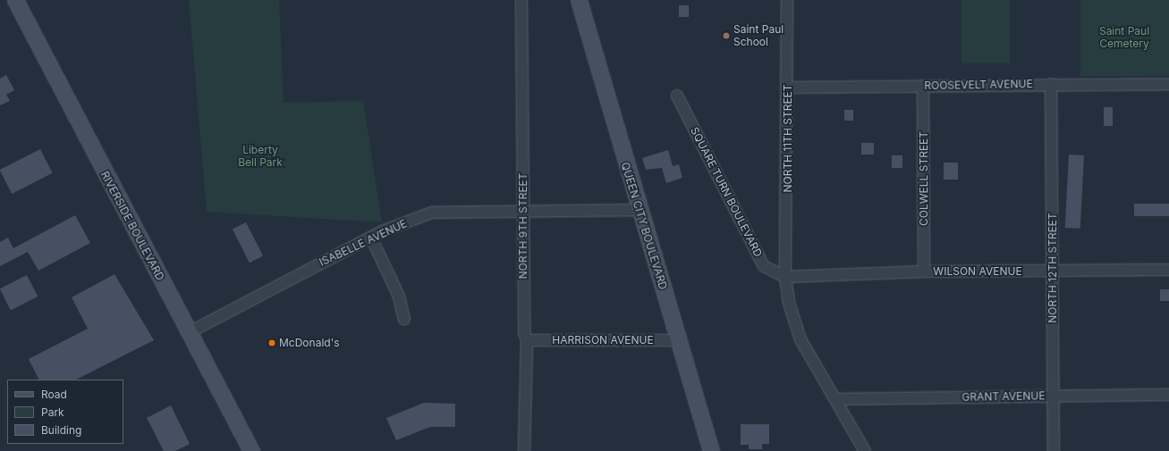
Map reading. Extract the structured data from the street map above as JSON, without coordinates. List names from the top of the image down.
{
  "streets": {
    "main road": ["RIVERSIDE BOULEVARD", "QUEEN CITY BOULEVARD"],
    "street": [
      "ROOSEVELT AVENUE",
      "NORTH 11TH STREET",
      "COLWELL STREET",
      "SQUARE TURN BOULEVARD",
      "NORTH 9TH STREET",
      "ISABELLE AVENUE",
      "NORTH 12TH STREET",
      "WILSON AVENUE",
      "HARRISON AVENUE",
      "GRANT AVENUE"
    ]
  },
  "crossings": [
    ["ROOSEVELT AVENUE", "NORTH 11TH STREET"],
    ["ROOSEVELT AVENUE", "COLWELL STREET"],
    ["ROOSEVELT AVENUE", "NORTH 12TH STREET"],
    ["NORTH 11TH STREET", "SQUARE TURN BOULEVARD"],
    ["NORTH 11TH STREET", "WILSON AVENUE"],
    ["COLWELL STREET", "WILSON AVENUE"],
    ["SQUARE TURN BOULEVARD", "WILSON AVENUE"],
    ["RIVERSIDE BOULEVARD", "ISABELLE AVENUE"],
    ["NORTH 9TH STREET", "ISABELLE AVENUE"],
    ["NORTH 9TH STREET", "HARRISON AVENUE"],
    ["QUEEN CITY BOULEVARD", "ISABELLE AVENUE"],
    ["QUEEN CITY BOULEVARD", "HARRISON AVENUE"],
    ["NORTH 12TH STREET", "WILSON AVENUE"],
    ["NORTH 12TH STREET", "GRANT AVENUE"]
  ],
  "parks": ["Saint Paul Cemetery", "Liberty Bell Park"],
  "places": ["Saint Paul School", "McDonald's"],
  "legend": ["Road", "Park", "Building"]
}
